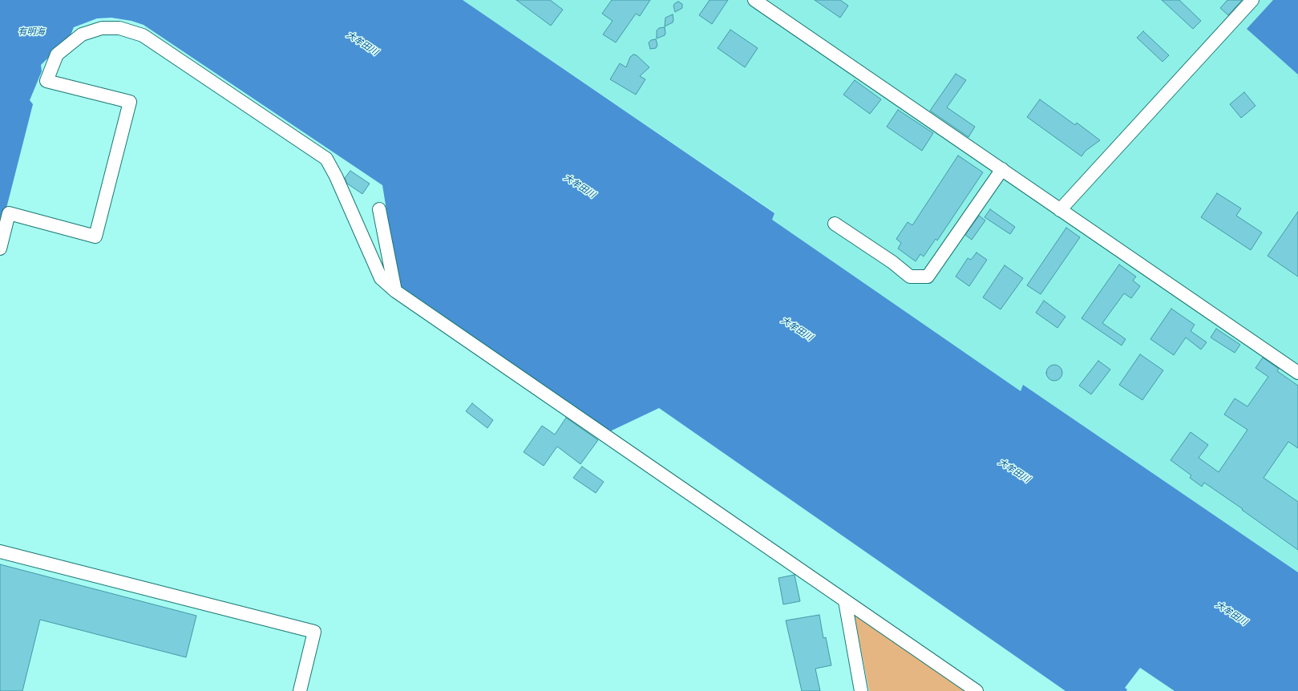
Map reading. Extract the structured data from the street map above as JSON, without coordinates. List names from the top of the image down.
{
  "water": ["有明海", "大牟田川"]
}
